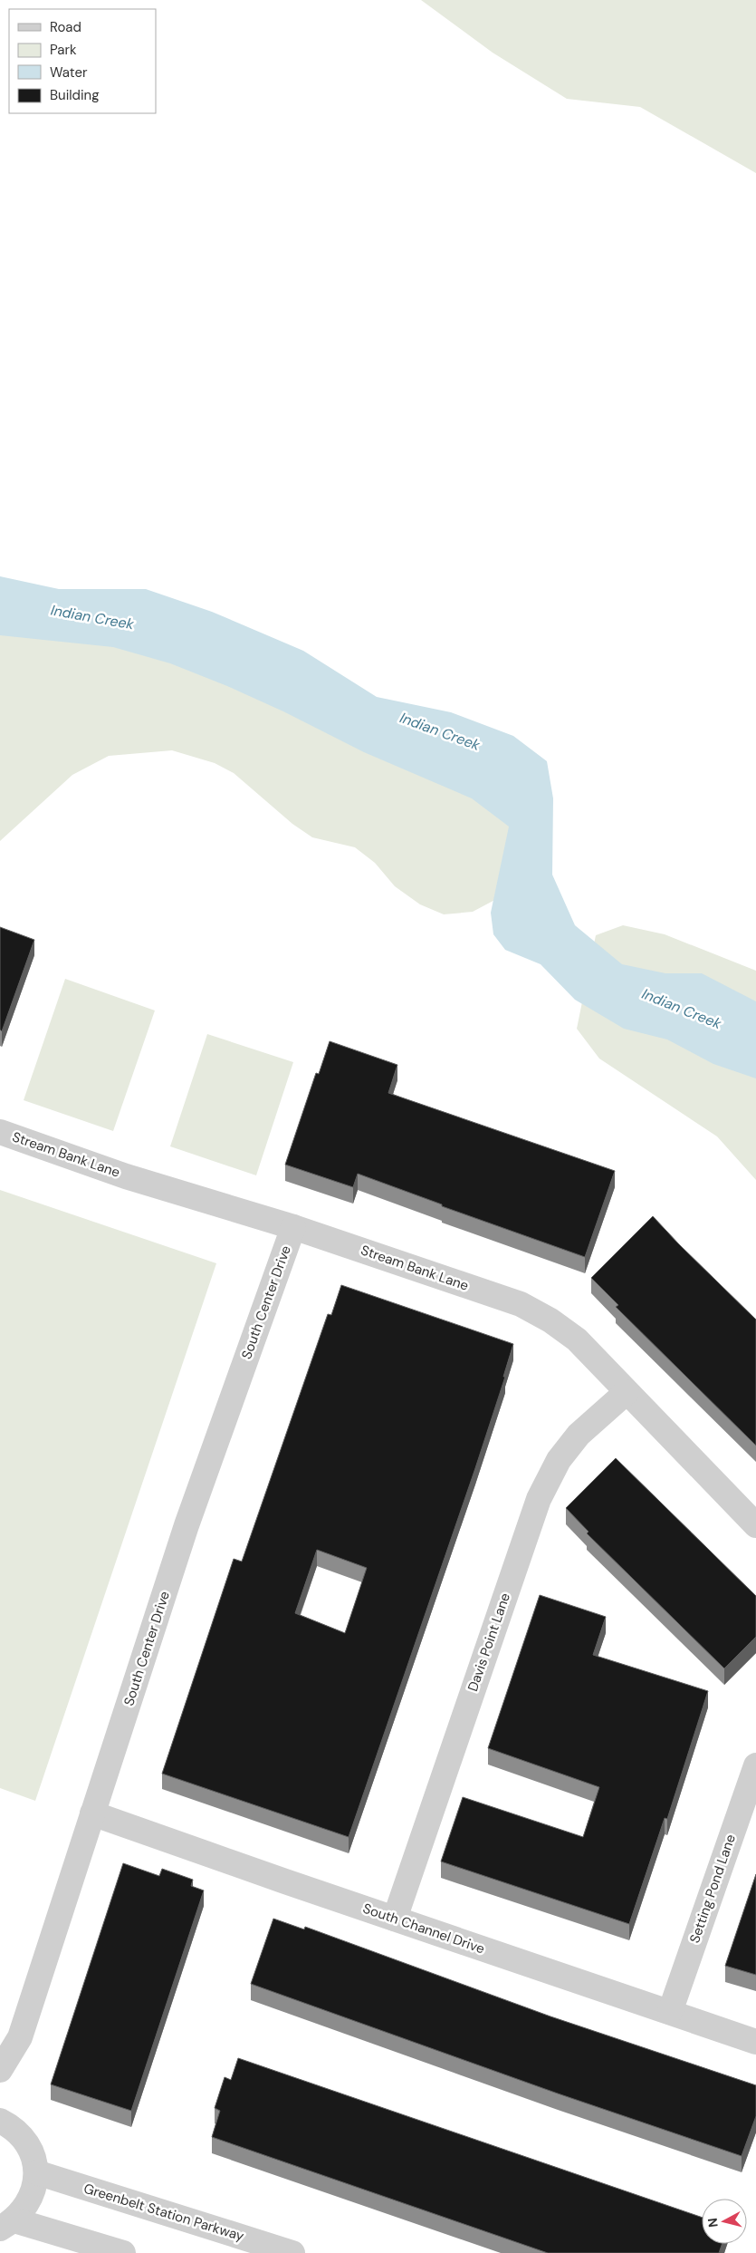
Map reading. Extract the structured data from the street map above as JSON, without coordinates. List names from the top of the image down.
{
  "streets": {
    "street": [
      "Stream Bank Lane",
      "South Center Drive",
      "Davis Point Lane",
      "Setting Pond Lane",
      "South Channel Drive",
      "Greenbelt Station Parkway"
    ]
  },
  "crossings": [
    ["Stream Bank Lane", "South Center Drive"],
    ["Stream Bank Lane", "Davis Point Lane"],
    ["South Center Drive", "South Channel Drive"],
    ["Davis Point Lane", "South Channel Drive"],
    ["Setting Pond Lane", "South Channel Drive"]
  ],
  "water": ["Indian Creek"],
  "legend": [
    "Road",
    "Park",
    "Water",
    "Building"
  ],
  "north": "left"
}
